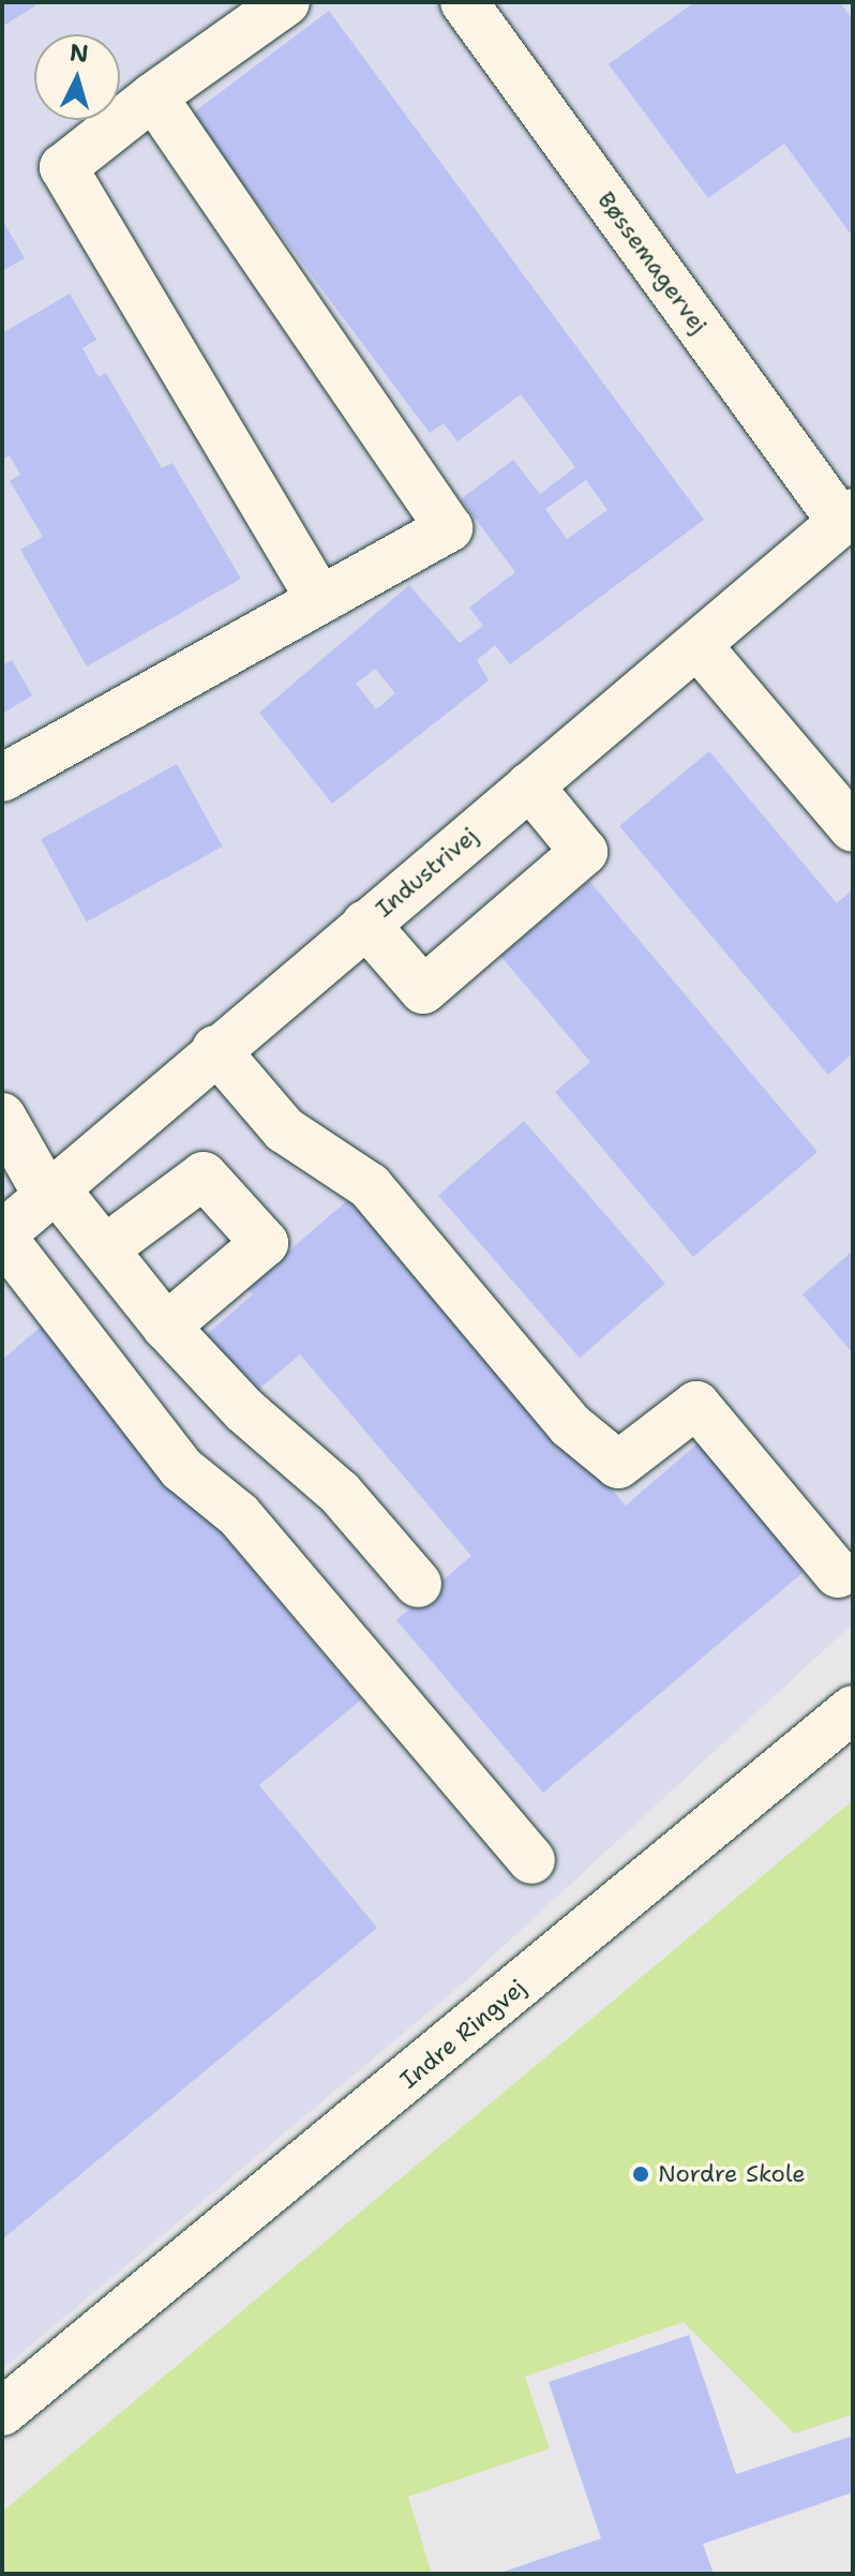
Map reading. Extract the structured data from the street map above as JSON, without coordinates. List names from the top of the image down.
{
  "streets": {
    "street": ["Bøssemagervej", "Industrivej", "Indre Ringvej"]
  },
  "crossings": [
    ["Bøssemagervej", "Industrivej"]
  ],
  "places": ["Nordre Skole"],
  "north": "top"
}
